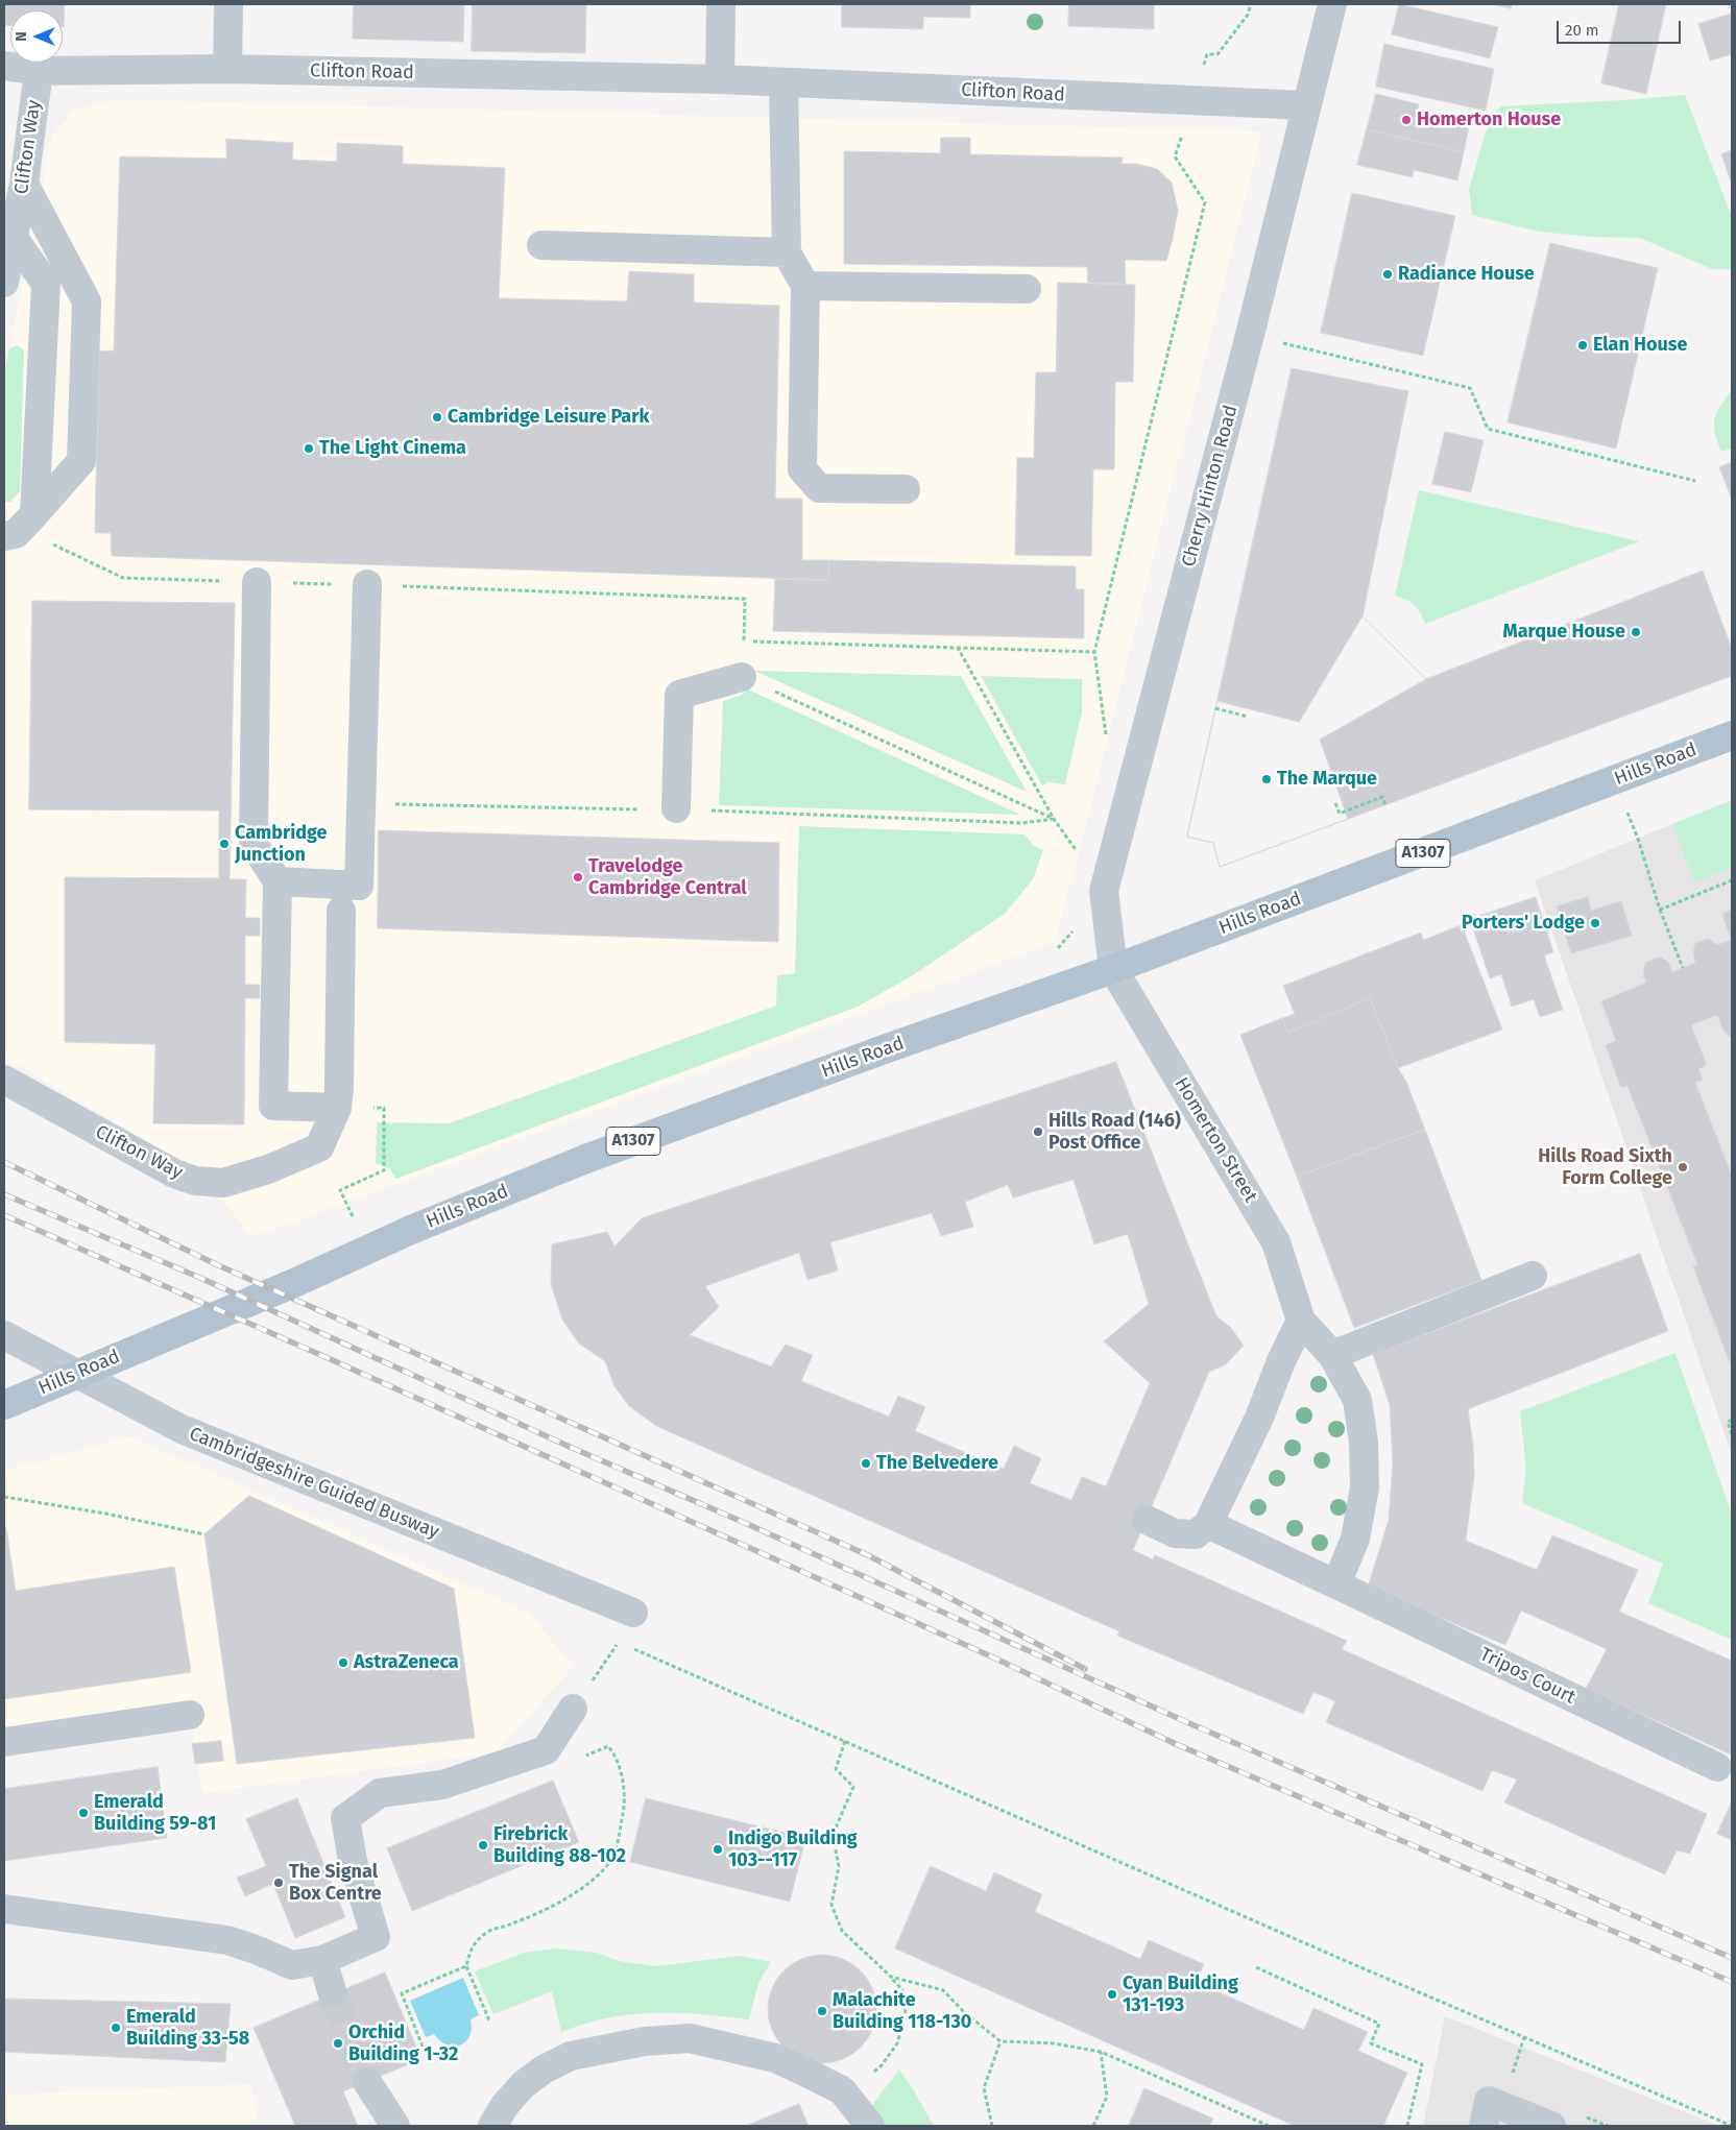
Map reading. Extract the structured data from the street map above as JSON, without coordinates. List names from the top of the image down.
{
  "streets": {
    "main road": ["Hills Road", "A1307"],
    "street": [
      "Clifton Road",
      "Clifton Way",
      "Cherry Hinton Road",
      "Homerton Street",
      "Cambridgeshire Guided Busway",
      "Tripos Court"
    ]
  },
  "crossings": [
    ["Clifton Road", "Clifton Way"],
    ["Clifton Road", "Cherry Hinton Road"],
    ["Cherry Hinton Road", "Hills Road"],
    ["Cherry Hinton Road", "Homerton Street"],
    ["Hills Road", "Homerton Street"],
    ["Homerton Street", "Tripos Court"]
  ],
  "places": [
    "Homerton House",
    "Radiance House",
    "Elan House",
    "Cambridge Leisure Park",
    "The Light Cinema",
    "Marque House",
    "The Marque",
    "Cambridge Junction",
    "Travelodge Cambridge Central",
    "Porters' Lodge",
    "Hills Road (146) Post Office",
    "Hills Road Sixth Form College",
    "The Belvedere",
    "AstraZeneca",
    "Emerald Building 59-81",
    "Firebrick Building 88-102",
    "Indigo Building 103--117",
    "The Signal Box Centre",
    "Cyan Building 131-193",
    "Malachite Building 118-130",
    "Emerald Building 33-58",
    "Orchid Building 1-32"
  ],
  "scale_bar": "20 m",
  "north": "left"
}
